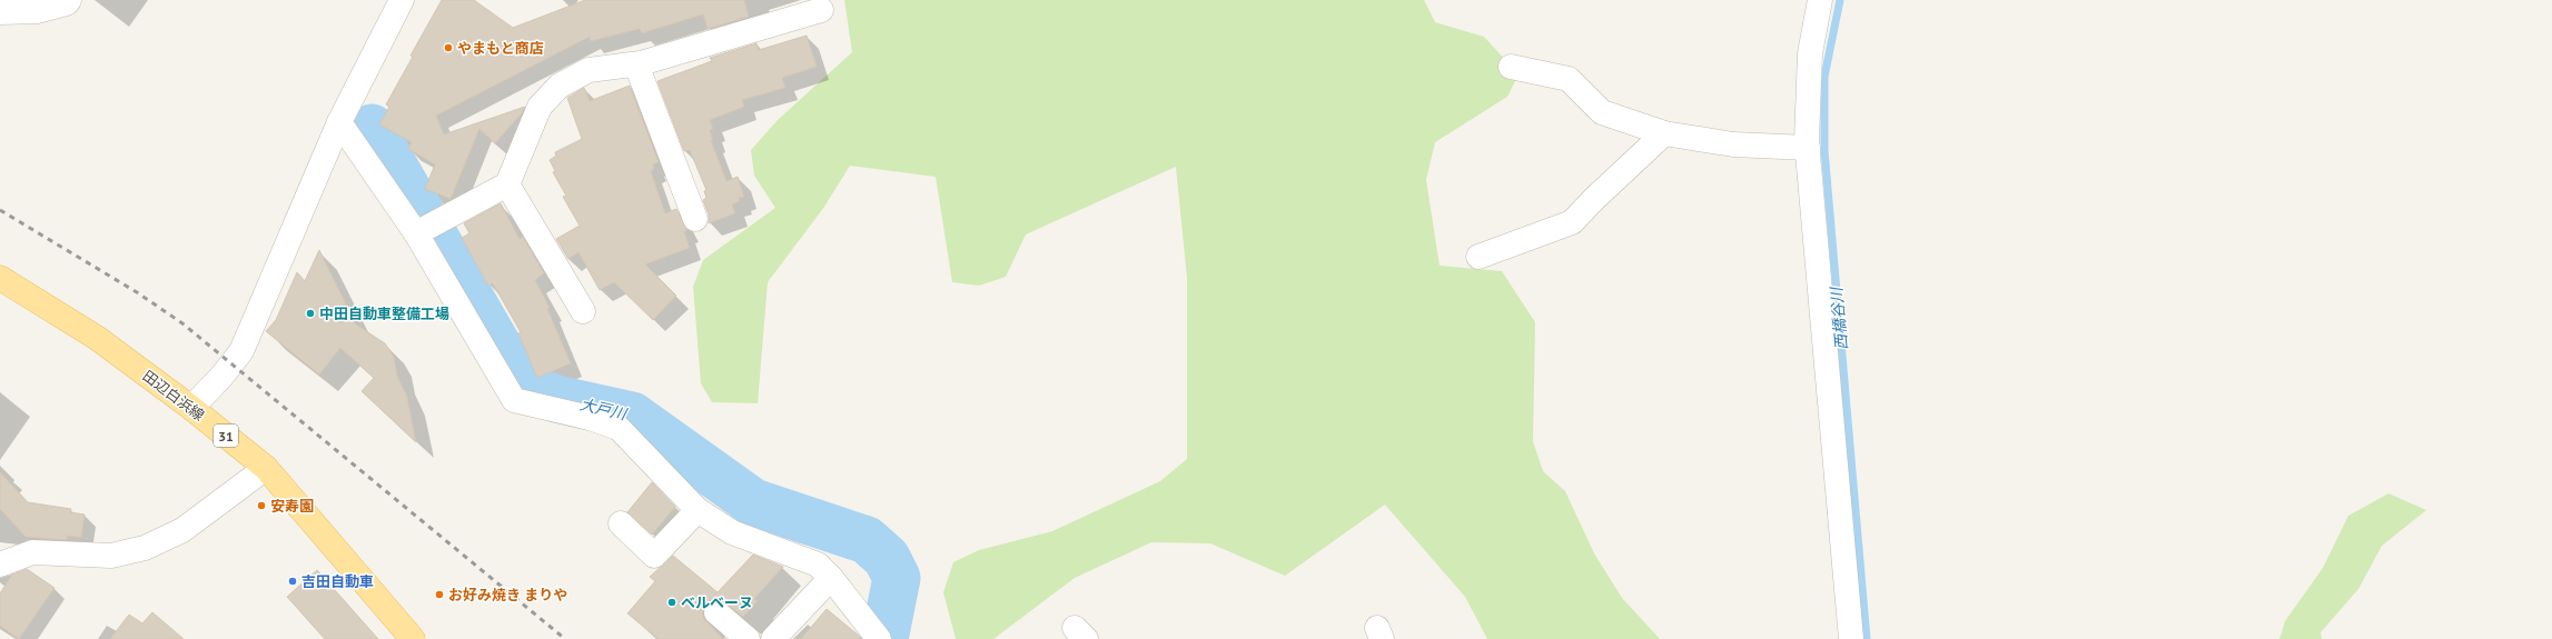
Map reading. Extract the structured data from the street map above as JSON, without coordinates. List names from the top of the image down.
{
  "streets": {
    "main road": ["田辺白浜線", "31"]
  },
  "water": ["西橋谷川", "大戸川"],
  "places": [
    "やまもと商店",
    "中田自動車整備工場",
    "安寿園",
    "吉田自動車",
    "お好み焼き まりや",
    "ベルベーヌ"
  ]
}
